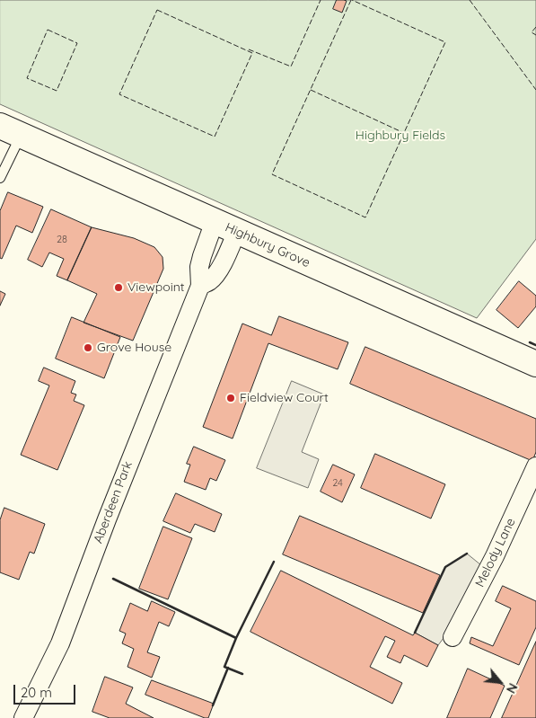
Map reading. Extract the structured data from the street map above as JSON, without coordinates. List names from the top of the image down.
{
  "streets": {
    "main road": ["Highbury Grove"],
    "street": ["Aberdeen Park", "Melody Lane"]
  },
  "crossings": [
    ["Highbury Grove", "Aberdeen Park"]
  ],
  "parks": ["Highbury Fields"],
  "places": ["Viewpoint", "Grove House", "Fieldview Court"],
  "house_numbers": ["28", "24"],
  "scale_bar": "20 m",
  "north": "bottom right"
}
